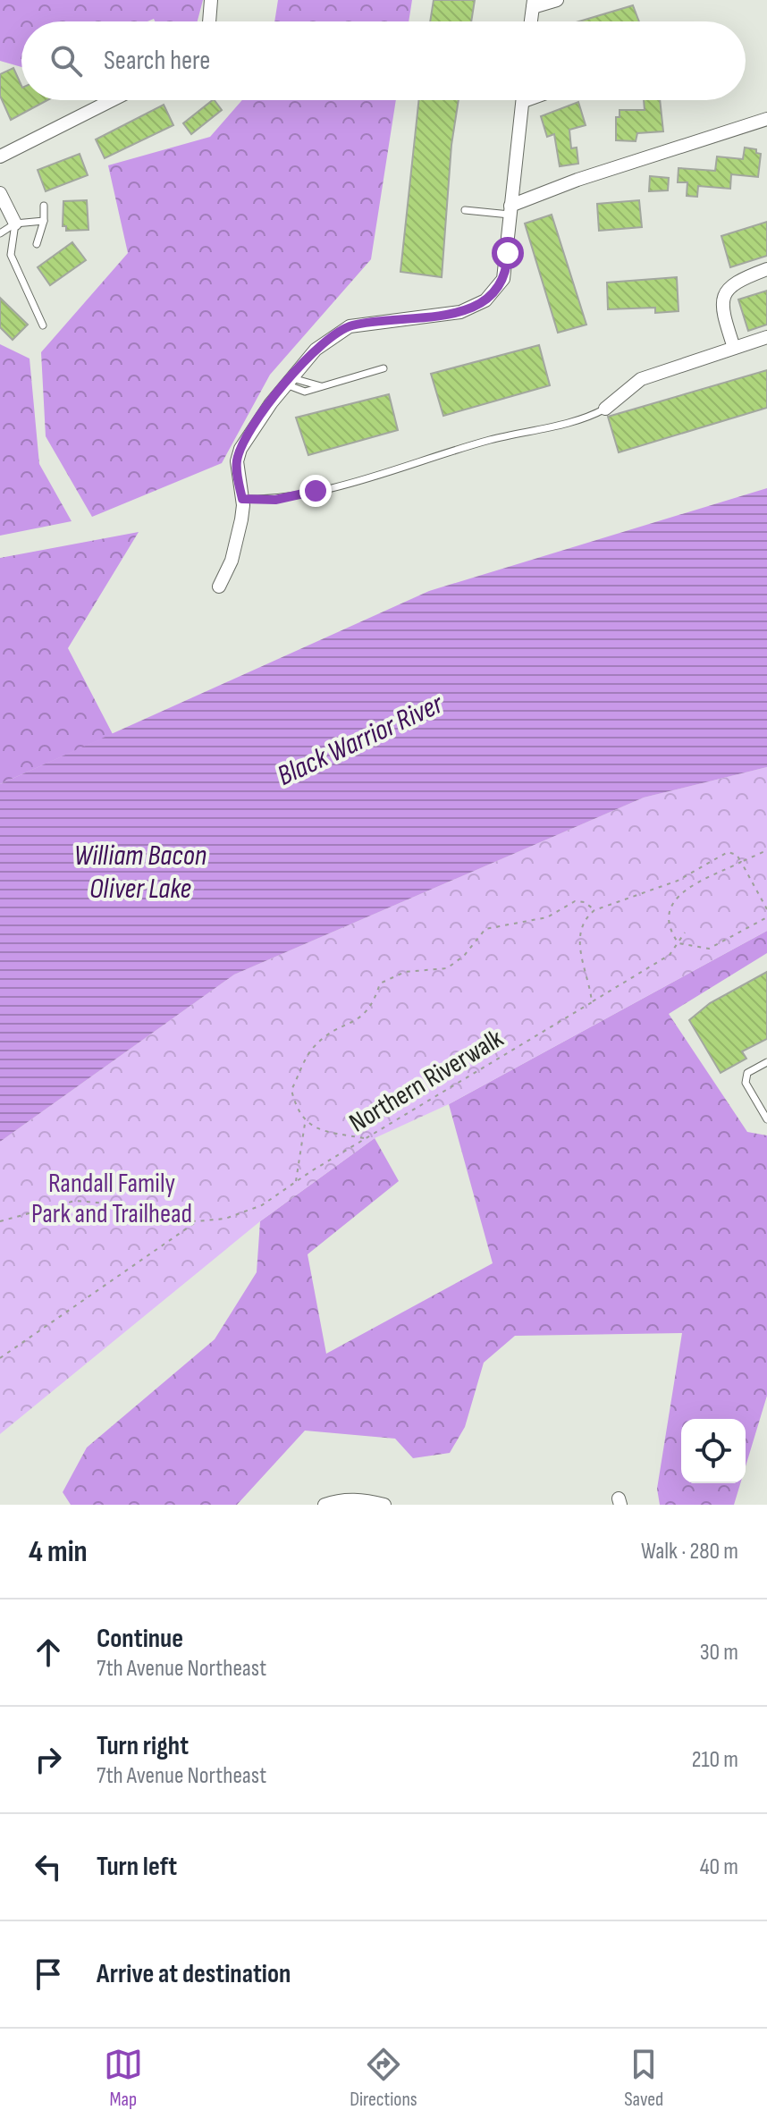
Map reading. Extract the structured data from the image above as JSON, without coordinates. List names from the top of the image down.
{
  "streets": {
    "path": ["Northern Riverwalk"]
  },
  "water": ["Black Warrior River", "William Bacon Oliver Lake"],
  "parks": ["Randall Family Park and Trailhead"],
  "page": {
    "search": "Search here",
    "heading": ["4 min", "Walk · 280 m"],
    "list": [
      ["Continue", "7th Avenue Northeast", "30 m"],
      ["Turn right", "7th Avenue Northeast", "210 m"],
      ["Turn left", "40 m"],
      "Arrive at destination"
    ],
    "nav": ["Map", "Directions", "Saved"]
  }
}
